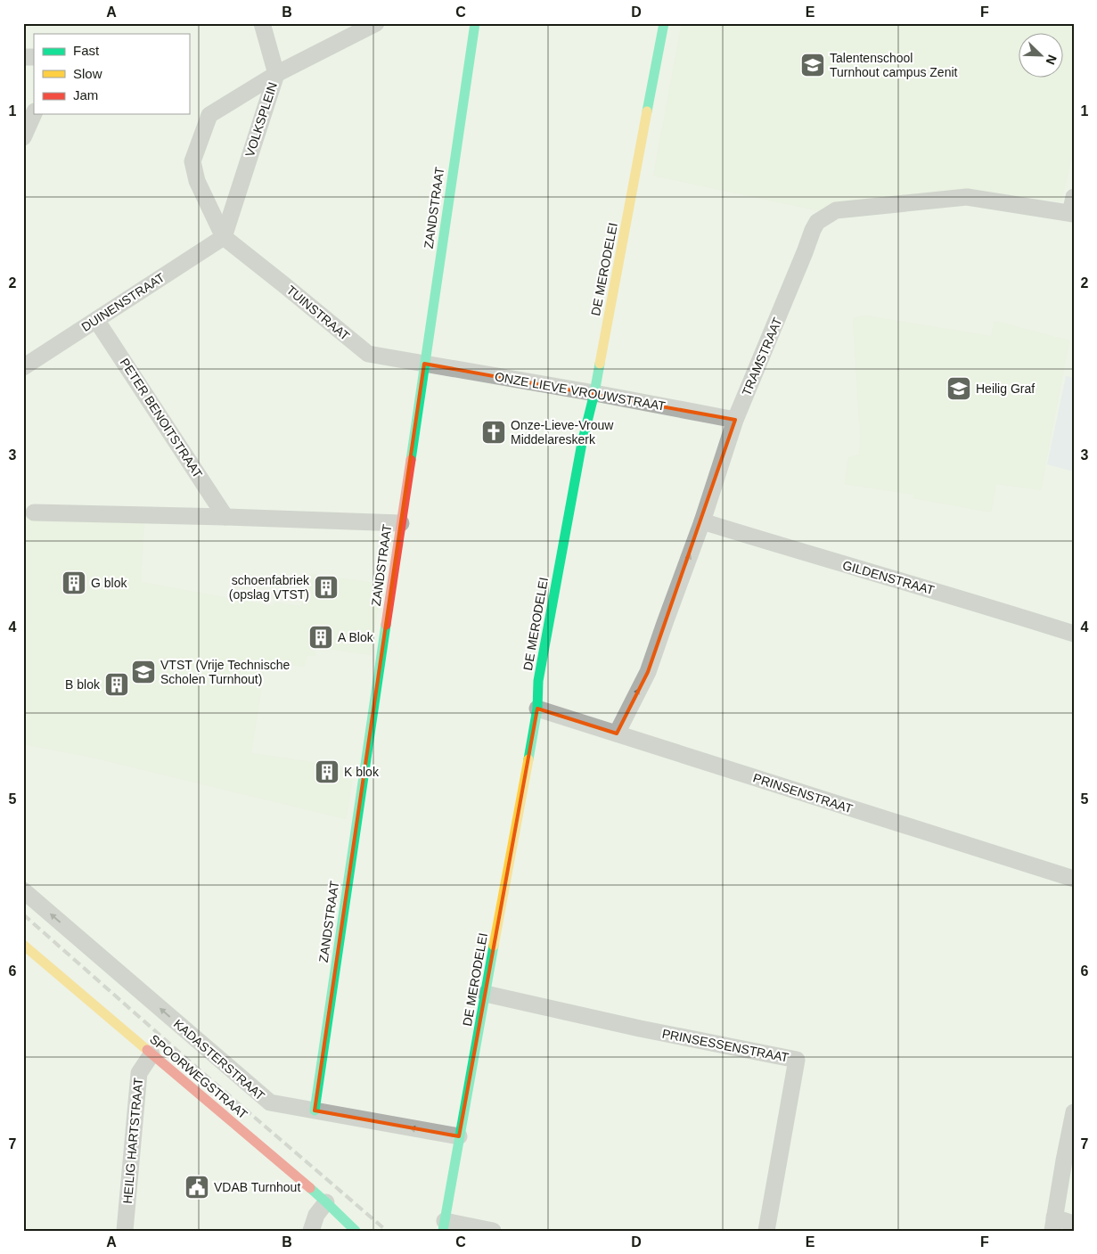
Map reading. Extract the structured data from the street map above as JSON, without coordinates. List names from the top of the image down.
{
  "streets": {
    "street": [
      "VOLKSPLEIN",
      "ZANDSTRAAT",
      "DE MERODELEI",
      "DUINENSTRAAT",
      "TUINSTRAAT",
      "TRAMSTRAAT",
      "ONZE LIEVE VROUWSTRAAT",
      "PETER BENOITSTRAAT",
      "GILDENSTRAAT",
      "PRINSENSTRAAT",
      "PRINSESSENSTRAAT",
      "KADASTERSTRAAT",
      "SPOORWEGSTRAAT",
      "HEILIG HARTSTRAAT"
    ]
  },
  "crossings": [
    ["VOLKSPLEIN", "DUINENSTRAAT"],
    ["VOLKSPLEIN", "TUINSTRAAT"],
    ["ZANDSTRAAT", "TUINSTRAAT"],
    ["ZANDSTRAAT", "ONZE LIEVE VROUWSTRAAT"],
    ["ZANDSTRAAT", "KADASTERSTRAAT"],
    ["DE MERODELEI", "ONZE LIEVE VROUWSTRAAT"],
    ["DE MERODELEI", "PRINSENSTRAAT"],
    ["DE MERODELEI", "PRINSESSENSTRAAT"],
    ["DE MERODELEI", "KADASTERSTRAAT"],
    ["DUINENSTRAAT", "TUINSTRAAT"],
    ["DUINENSTRAAT", "PETER BENOITSTRAAT"],
    ["TUINSTRAAT", "ONZE LIEVE VROUWSTRAAT"],
    ["TRAMSTRAAT", "ONZE LIEVE VROUWSTRAAT"],
    ["TRAMSTRAAT", "GILDENSTRAAT"],
    ["TRAMSTRAAT", "PRINSENSTRAAT"],
    ["SPOORWEGSTRAAT", "HEILIG HARTSTRAAT"]
  ],
  "one_way": ["KADASTERSTRAAT"],
  "places": {
    "school or university": ["Talentenschool Turnhout campus Zenit", "Heilig Graf", "VTST (Vrije Technische Scholen Turnhout)"],
    "church": ["Onze-Lieve-Vrouw Middelareskerk"],
    "building": [
      "G blok",
      "schoenfabriek (opslag VTST)",
      "A Blok",
      "B blok",
      "K blok"
    ],
    "public building": ["VDAB Turnhout"]
  },
  "legend": ["Fast", "Slow", "Jam"],
  "north": "bottom right",
  "grid": {
    "columns": [
      "A",
      "B",
      "C",
      "D",
      "E",
      "F"
    ],
    "rows": [
      "1",
      "2",
      "3",
      "4",
      "5",
      "6",
      "7"
    ]
  }
}
